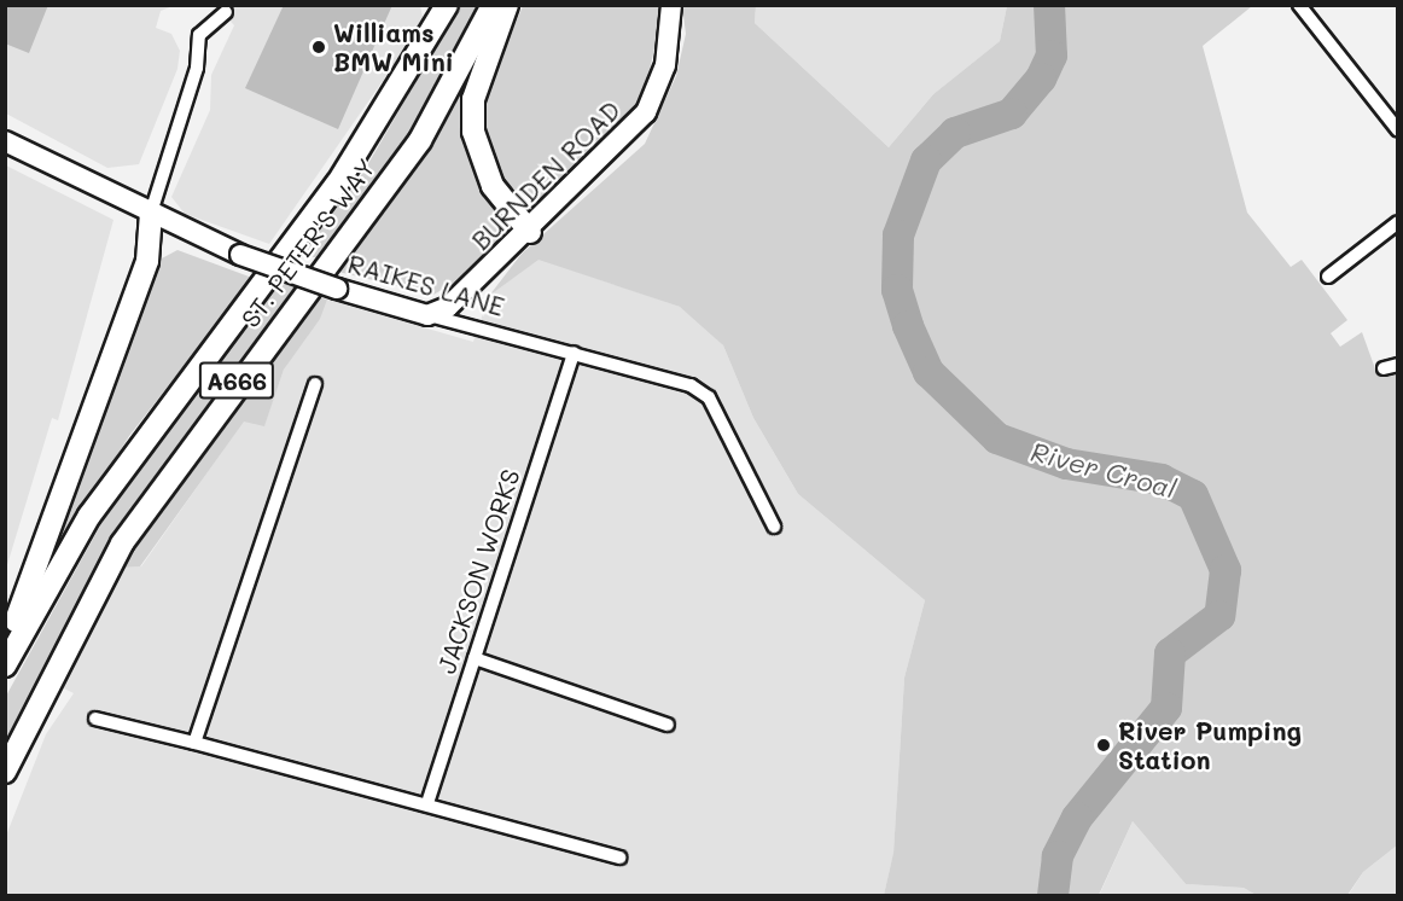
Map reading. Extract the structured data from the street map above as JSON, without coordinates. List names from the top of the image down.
{
  "streets": {
    "highway": ["ST. PETER'S WAY", "A666"],
    "main road": ["BURNDEN ROAD", "RAIKES LANE"],
    "street": ["JACKSON WORKS"]
  },
  "crossings": [
    ["BURNDEN ROAD", "RAIKES LANE"],
    ["RAIKES LANE", "JACKSON WORKS"]
  ],
  "water": ["River Croal"],
  "places": ["Williams BMW Mini", "River Pumping Station"]
}
